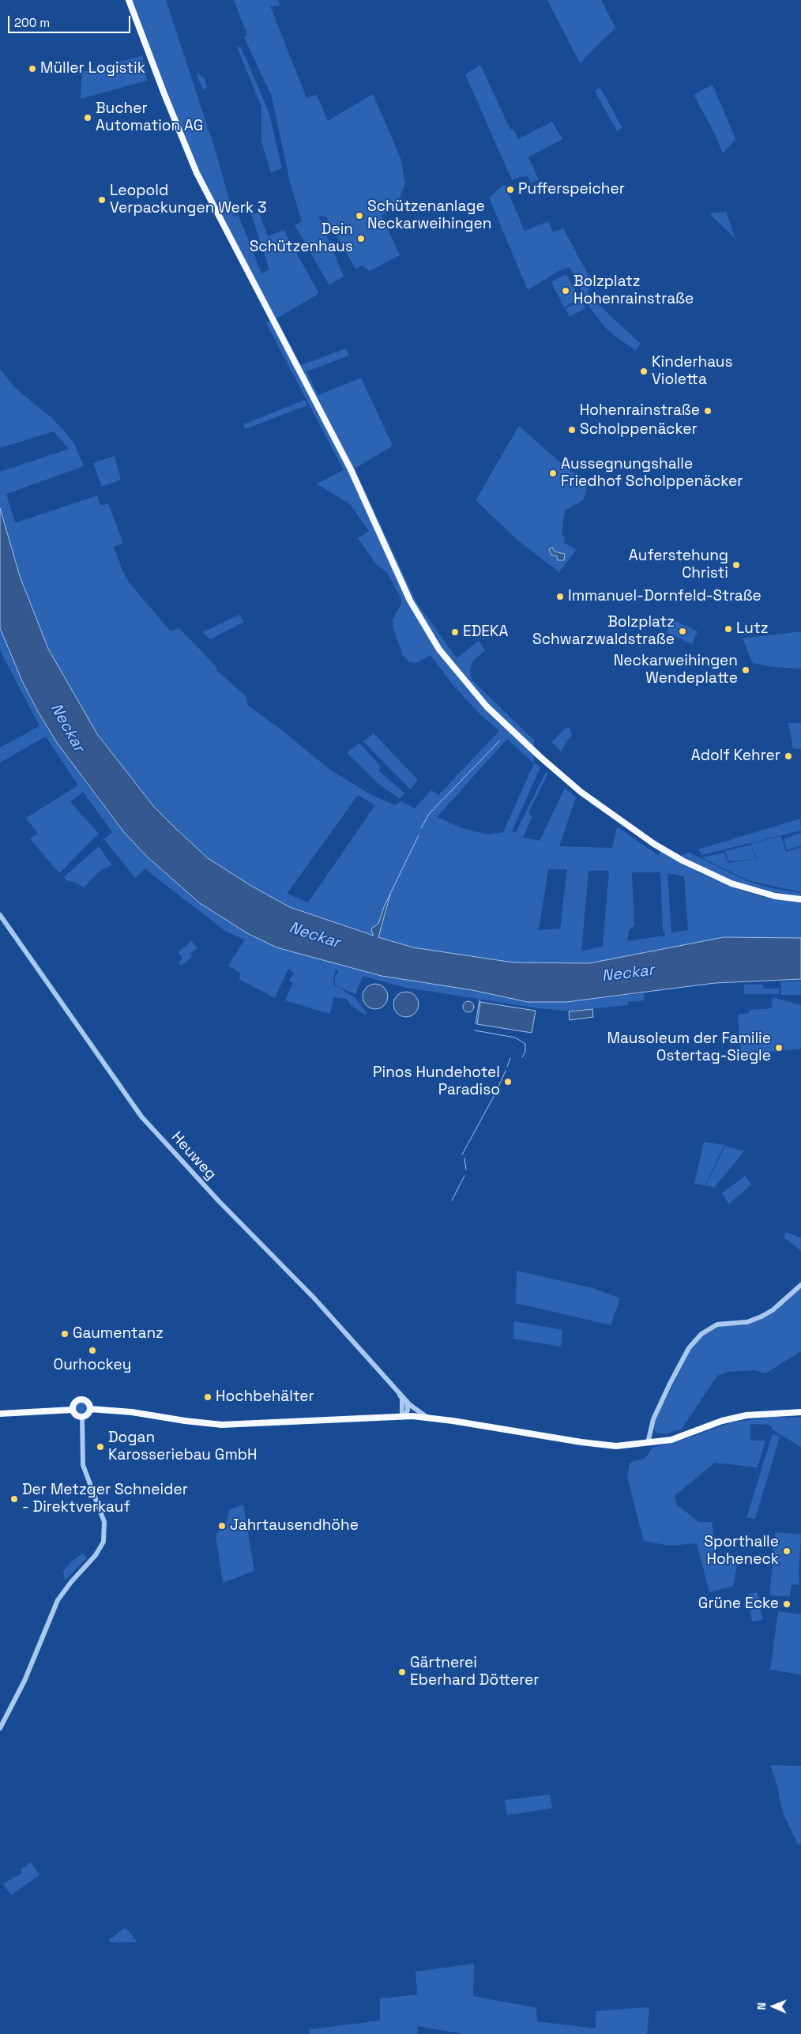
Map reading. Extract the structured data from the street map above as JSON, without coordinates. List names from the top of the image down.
{
  "streets": {
    "street": ["Heuweg"]
  },
  "water": ["Neckar"],
  "places": [
    "Müller Logistik",
    "Bucher Automation AG",
    "Pufferspeicher",
    "Leopold Verpackungen Werk 3",
    "Schützenanlage Neckarweihingen",
    "Dein Schützenhaus",
    "Bolzplatz Hohenrainstraße",
    "Kinderhaus Violetta",
    "Hohenrainstraße",
    "Scholppenäcker",
    "Aussegnungshalle Friedhof Scholppenäcker",
    "Auferstehung Christi",
    "Immanuel-Dornfeld-Straße",
    "Lutz",
    "Bolzplatz Schwarzwaldstraße",
    "EDEKA",
    "Neckarweihingen Wendeplatte",
    "Adolf Kehrer",
    "Mausoleum der Familie Ostertag-Siegle",
    "Pinos Hundehotel Paradiso",
    "Gaumentanz",
    "Ourhockey",
    "Hochbehälter",
    "Dogan Karosseriebau GmbH",
    "Der Metzger Schneider - Direktverkauf",
    "Jahrtausendhöhe",
    "Sporthalle Hoheneck",
    "Grüne Ecke",
    "Gärtnerei Eberhard Dötterer"
  ],
  "scale_bar": "200 m",
  "north": "left"
}
